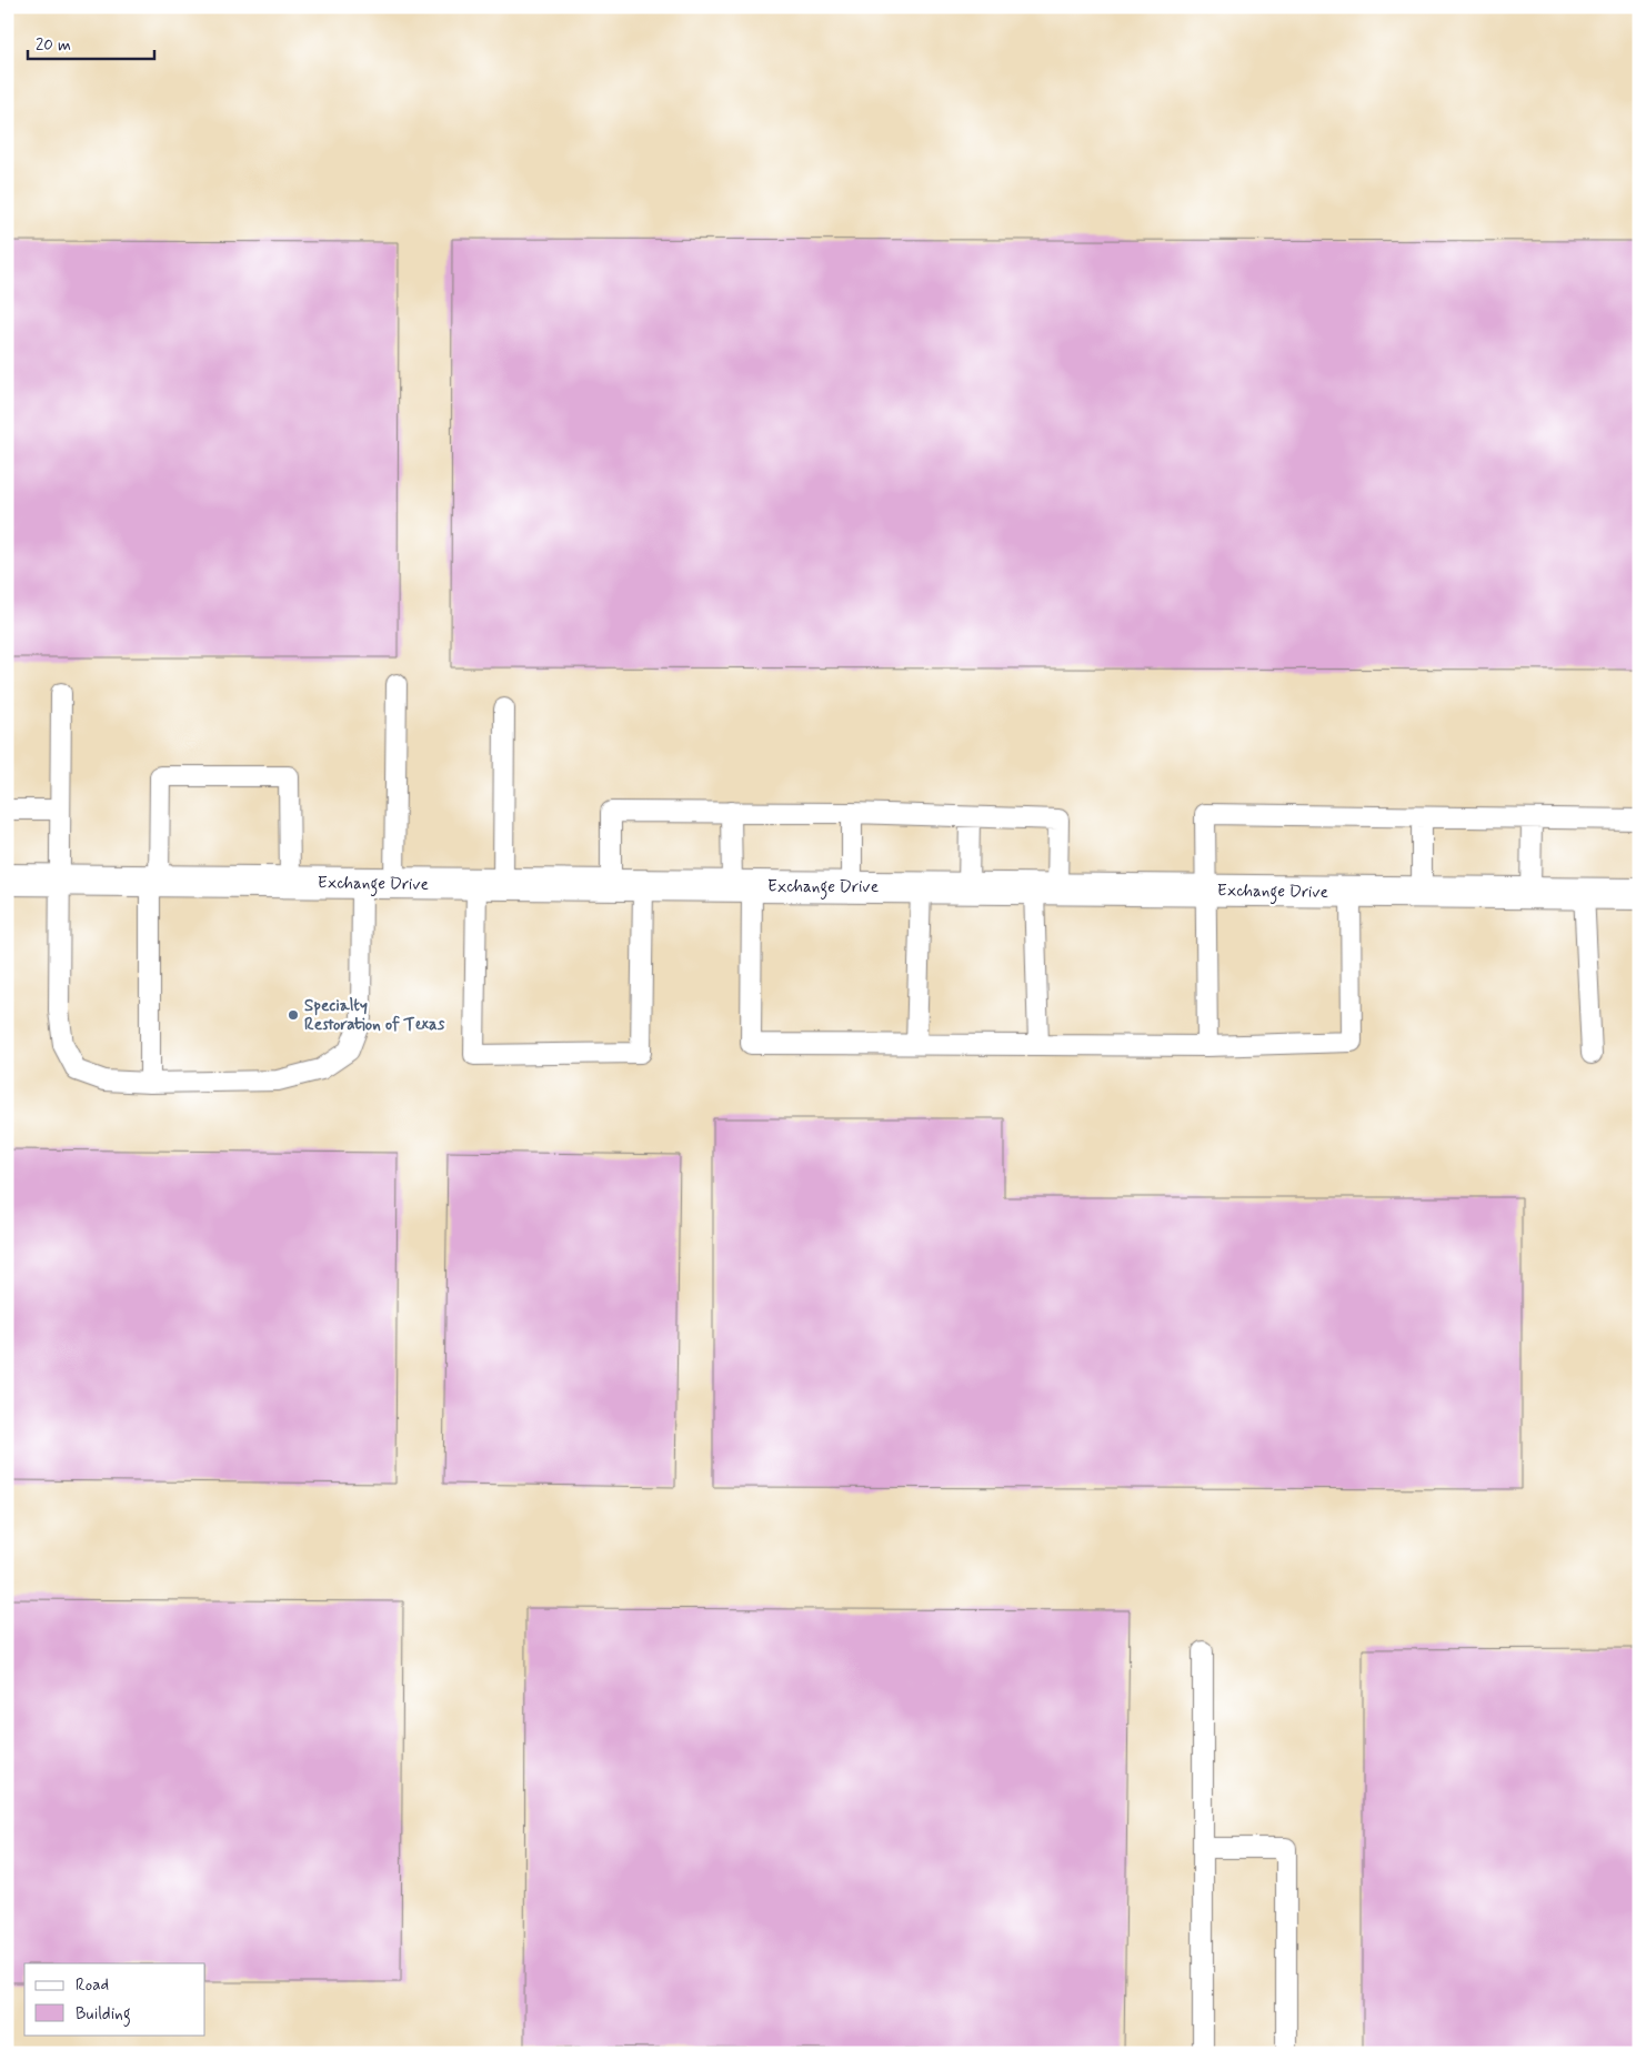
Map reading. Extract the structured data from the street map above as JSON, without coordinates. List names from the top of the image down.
{
  "streets": {
    "street": ["Exchange Drive"]
  },
  "places": ["Specialty Restoration of Texas"],
  "legend": ["Road", "Building"],
  "scale_bar": "20 m"
}
